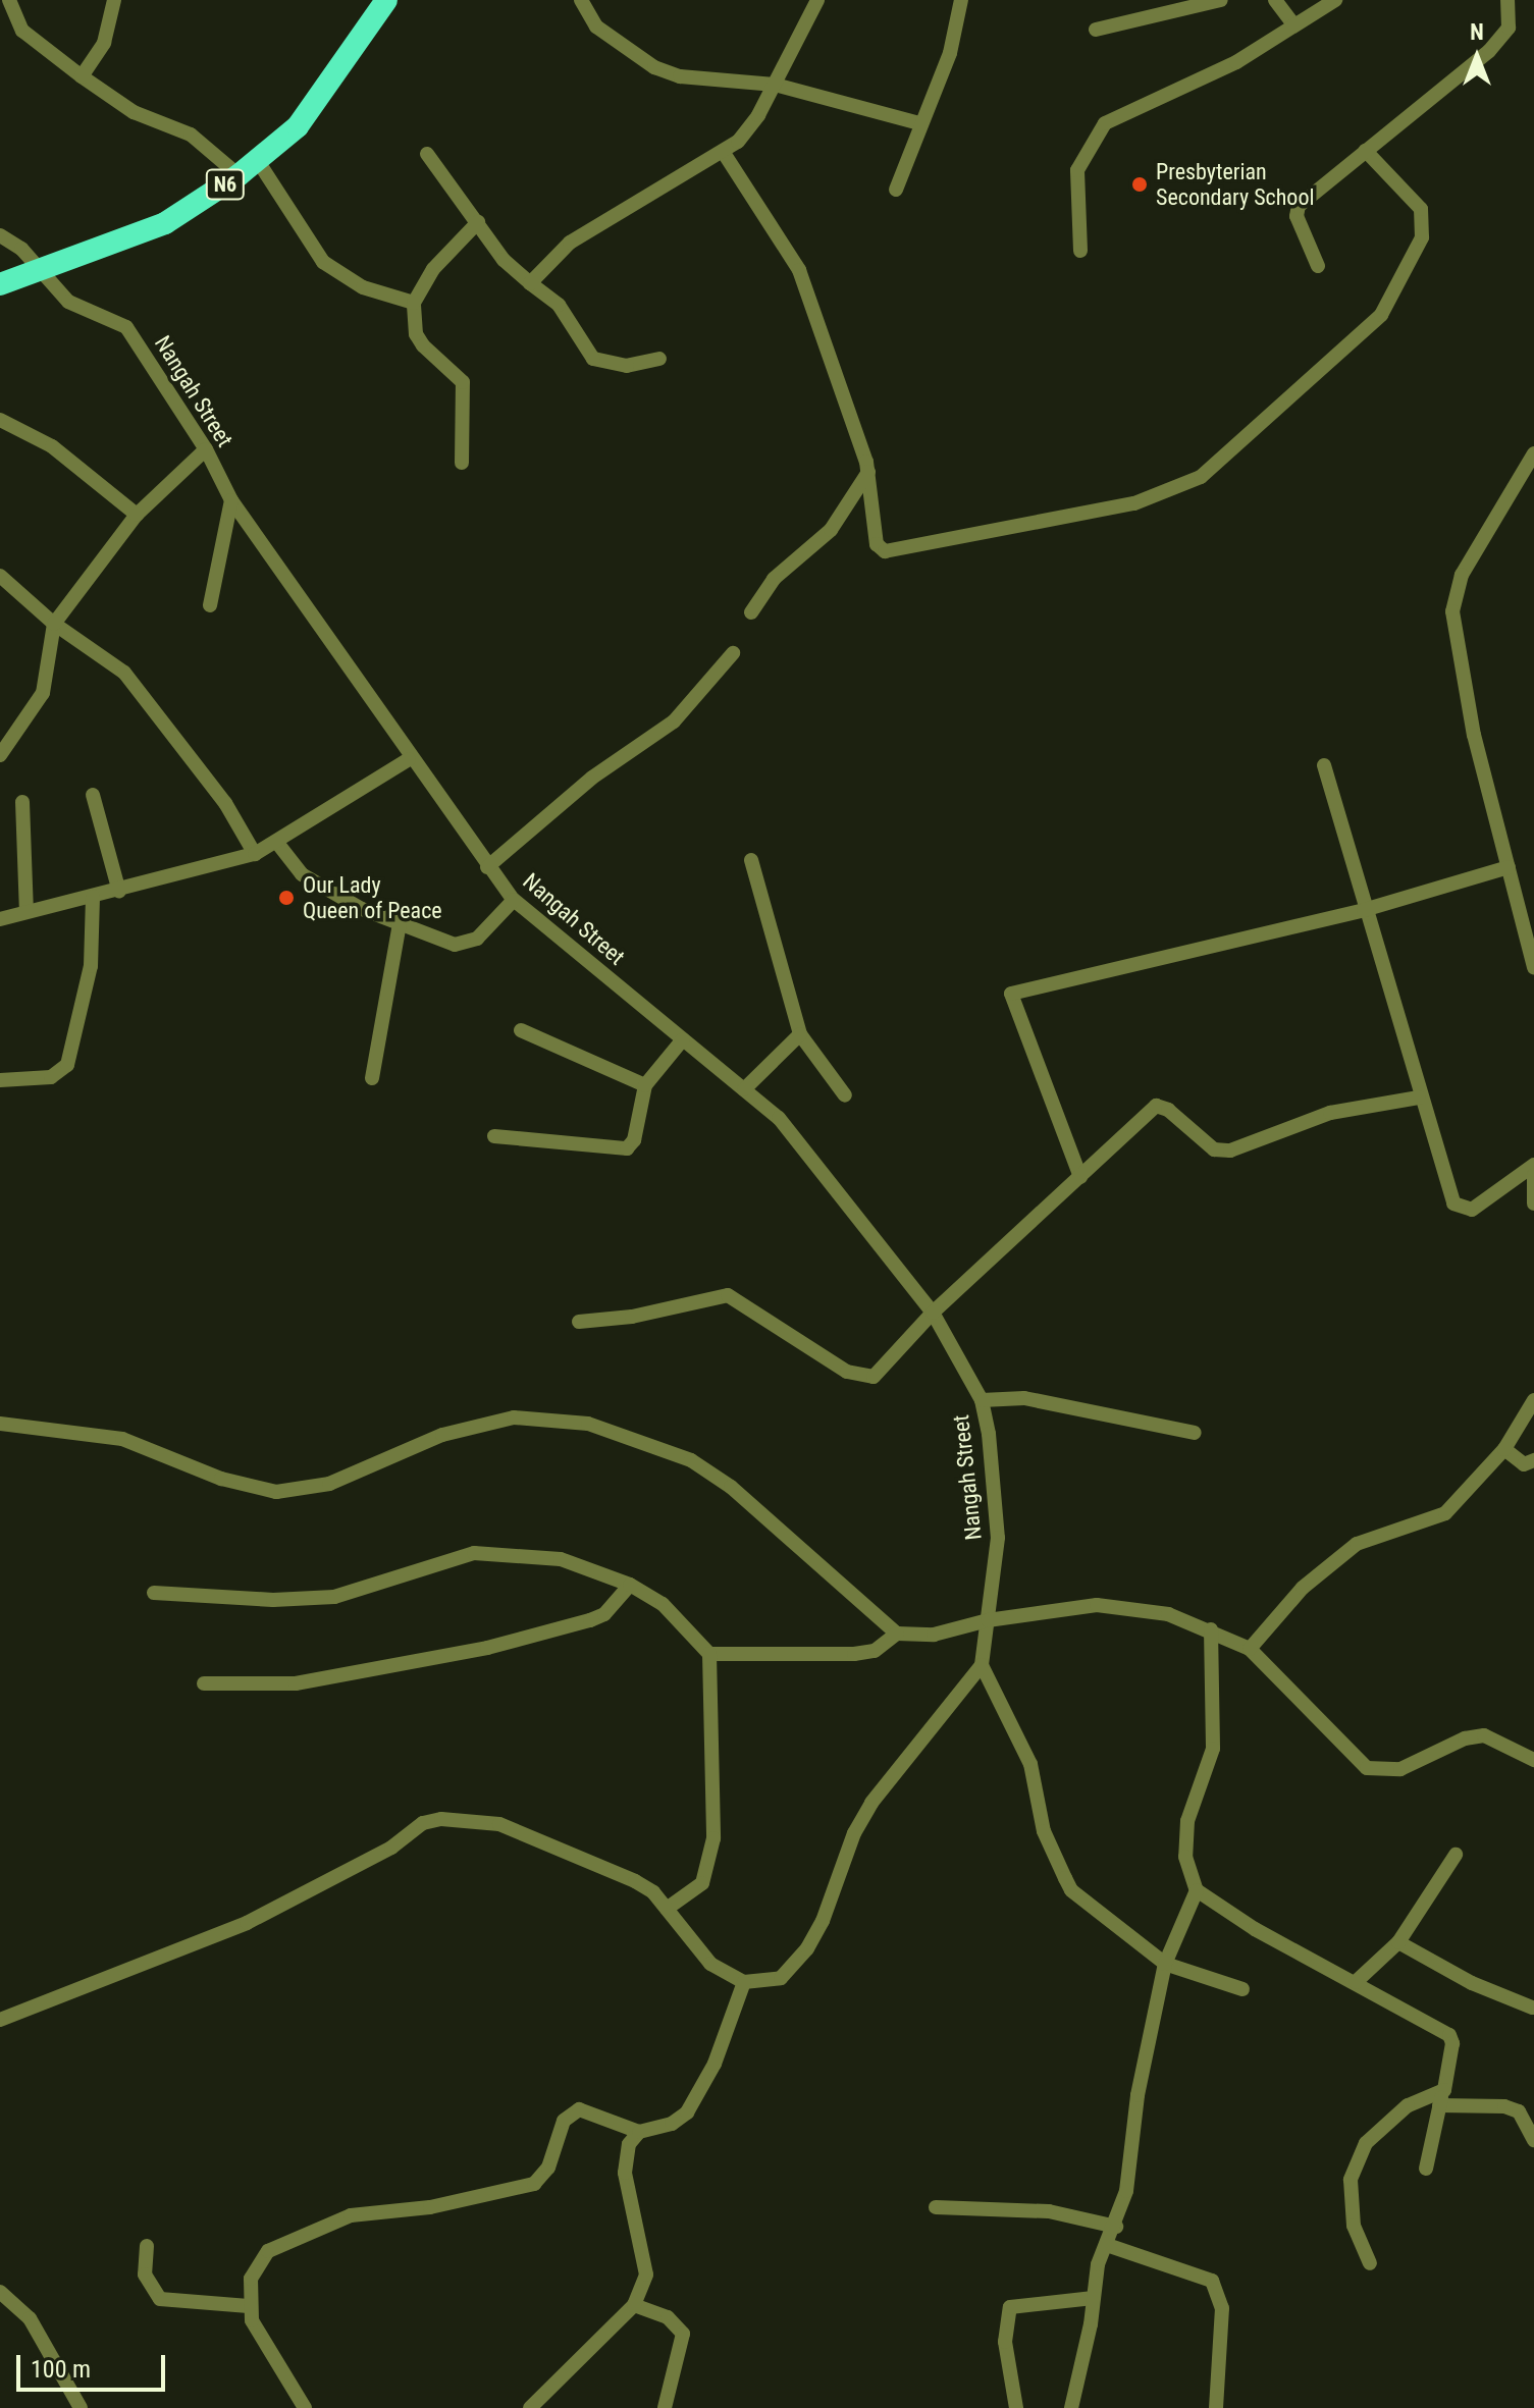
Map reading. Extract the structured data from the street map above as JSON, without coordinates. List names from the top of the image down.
{
  "streets": {
    "highway": ["N6"],
    "street": ["Nangah Street"]
  },
  "crossings": [
    ["N6", "Nangah Street"]
  ],
  "places": ["Presbyterian Secondary School", "Our Lady Queen of Peace"],
  "scale_bar": "100 m",
  "north": "top"
}
